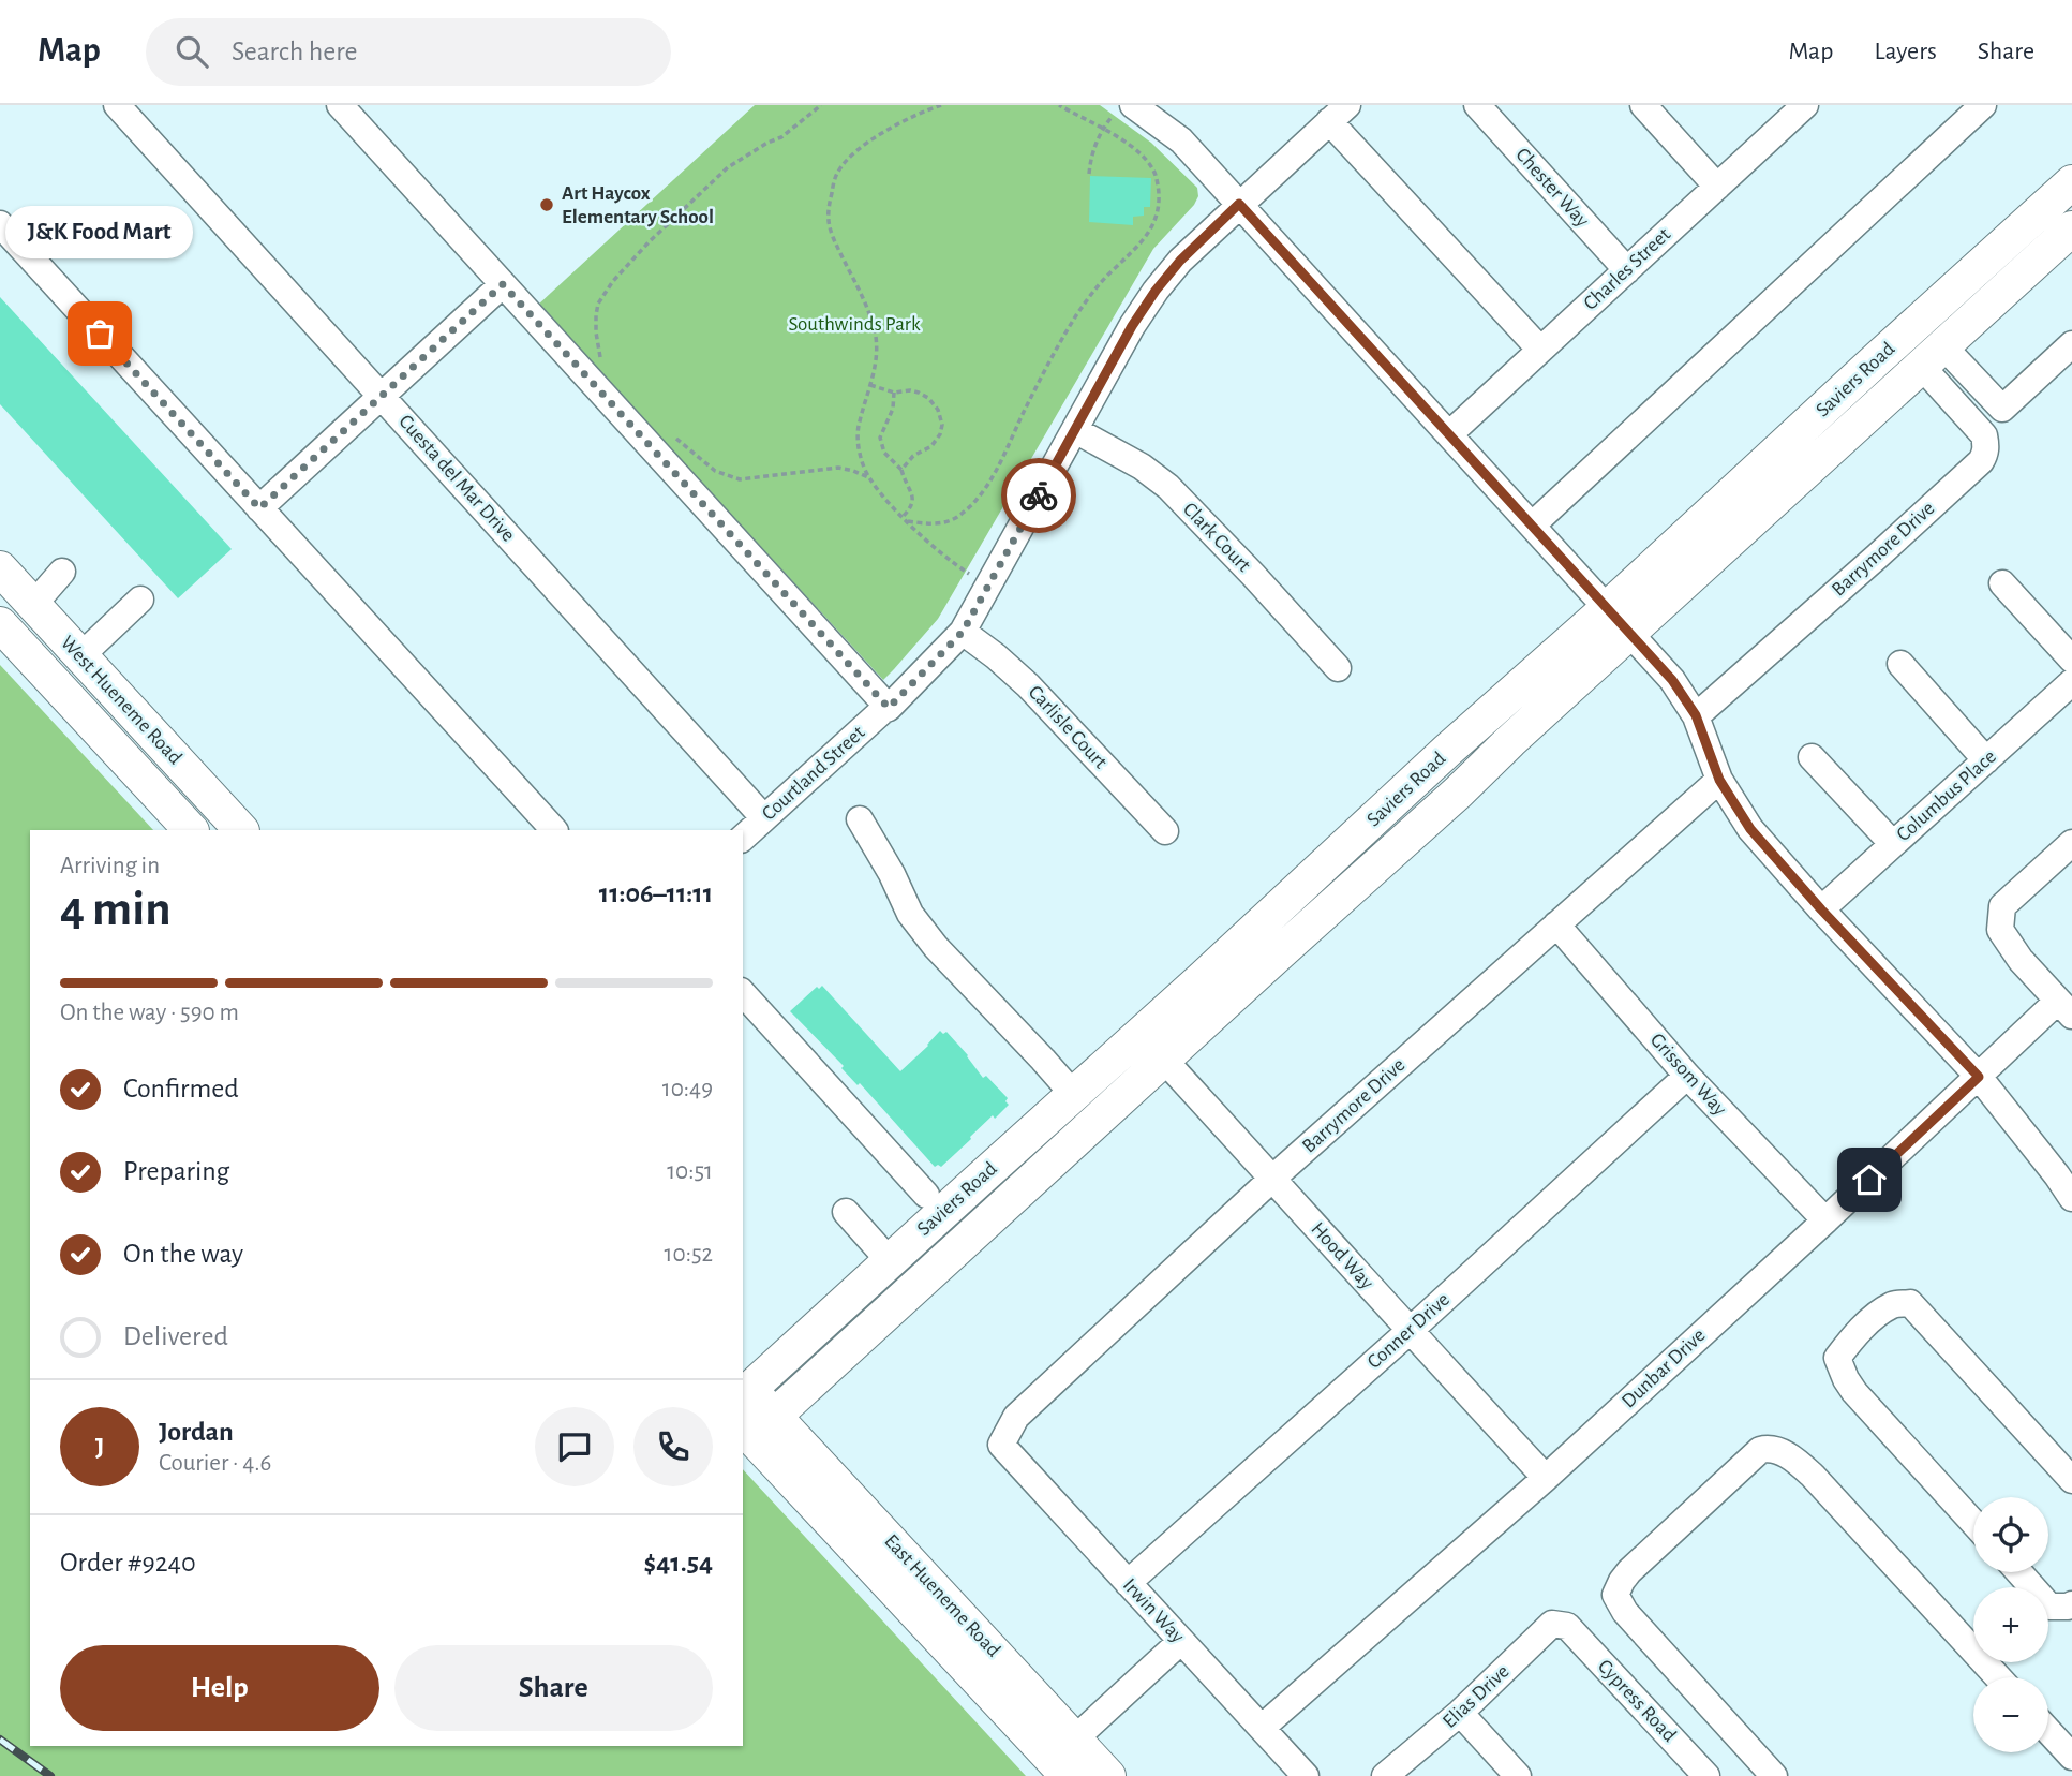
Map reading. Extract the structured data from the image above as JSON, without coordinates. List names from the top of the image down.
{
  "streets": {
    "main road": ["Saviers Road", "West Hueneme Road", "East Hueneme Road"],
    "street": [
      "Chester Way",
      "Charles Street",
      "Cuesta del Mar Drive",
      "Clark Court",
      "Barrymore Drive",
      "Carlisle Court",
      "Courtland Street",
      "Columbus Place",
      "Grissom Way",
      "Hood Way",
      "Conner Drive",
      "Dunbar Drive",
      "Irwin Way",
      "Elias Drive",
      "Cypress Road"
    ]
  },
  "crossings": [
    ["Chester Way", "Charles Street"],
    ["Saviers Road", "Barrymore Drive"],
    ["Saviers Road", "Hood Way"],
    ["Saviers Road", "East Hueneme Road"],
    ["Cuesta del Mar Drive", "Courtland Street"],
    ["Clark Court", "Courtland Street"],
    ["Barrymore Drive", "Grissom Way"],
    ["Barrymore Drive", "Hood Way"],
    ["Barrymore Drive", "Irwin Way"],
    ["Carlisle Court", "Courtland Street"],
    ["Grissom Way", "Conner Drive"],
    ["Grissom Way", "Dunbar Drive"],
    ["Hood Way", "Conner Drive"],
    ["Hood Way", "Dunbar Drive"],
    ["Conner Drive", "Irwin Way"],
    ["Dunbar Drive", "Irwin Way"],
    ["Elias Drive", "Cypress Road"]
  ],
  "parks": ["Southwinds Park"],
  "places": ["Art Haycox Elementary School", "J&K Food Mart"],
  "page": {
    "header": "Map",
    "search": "Search here",
    "nav": ["Map", "Layers", "Share"],
    "bubble": "J&K Food Mart",
    "heading": ["4 min", "Arriving in", "11:06–11:11"],
    "panel": [
      "Jordan",
      "Courier · 4.6",
      "Order #9240",
      "$41.54"
    ],
    "bar": "On the way · 590 m",
    "list": [
      ["Confirmed", "10:49"],
      ["Preparing", "10:51"],
      ["On the way", "10:52"],
      "Delivered"
    ],
    "round": "J",
    "map_buttons": ["+", "−"],
    "buttons": ["Help", "Share"]
  }
}
